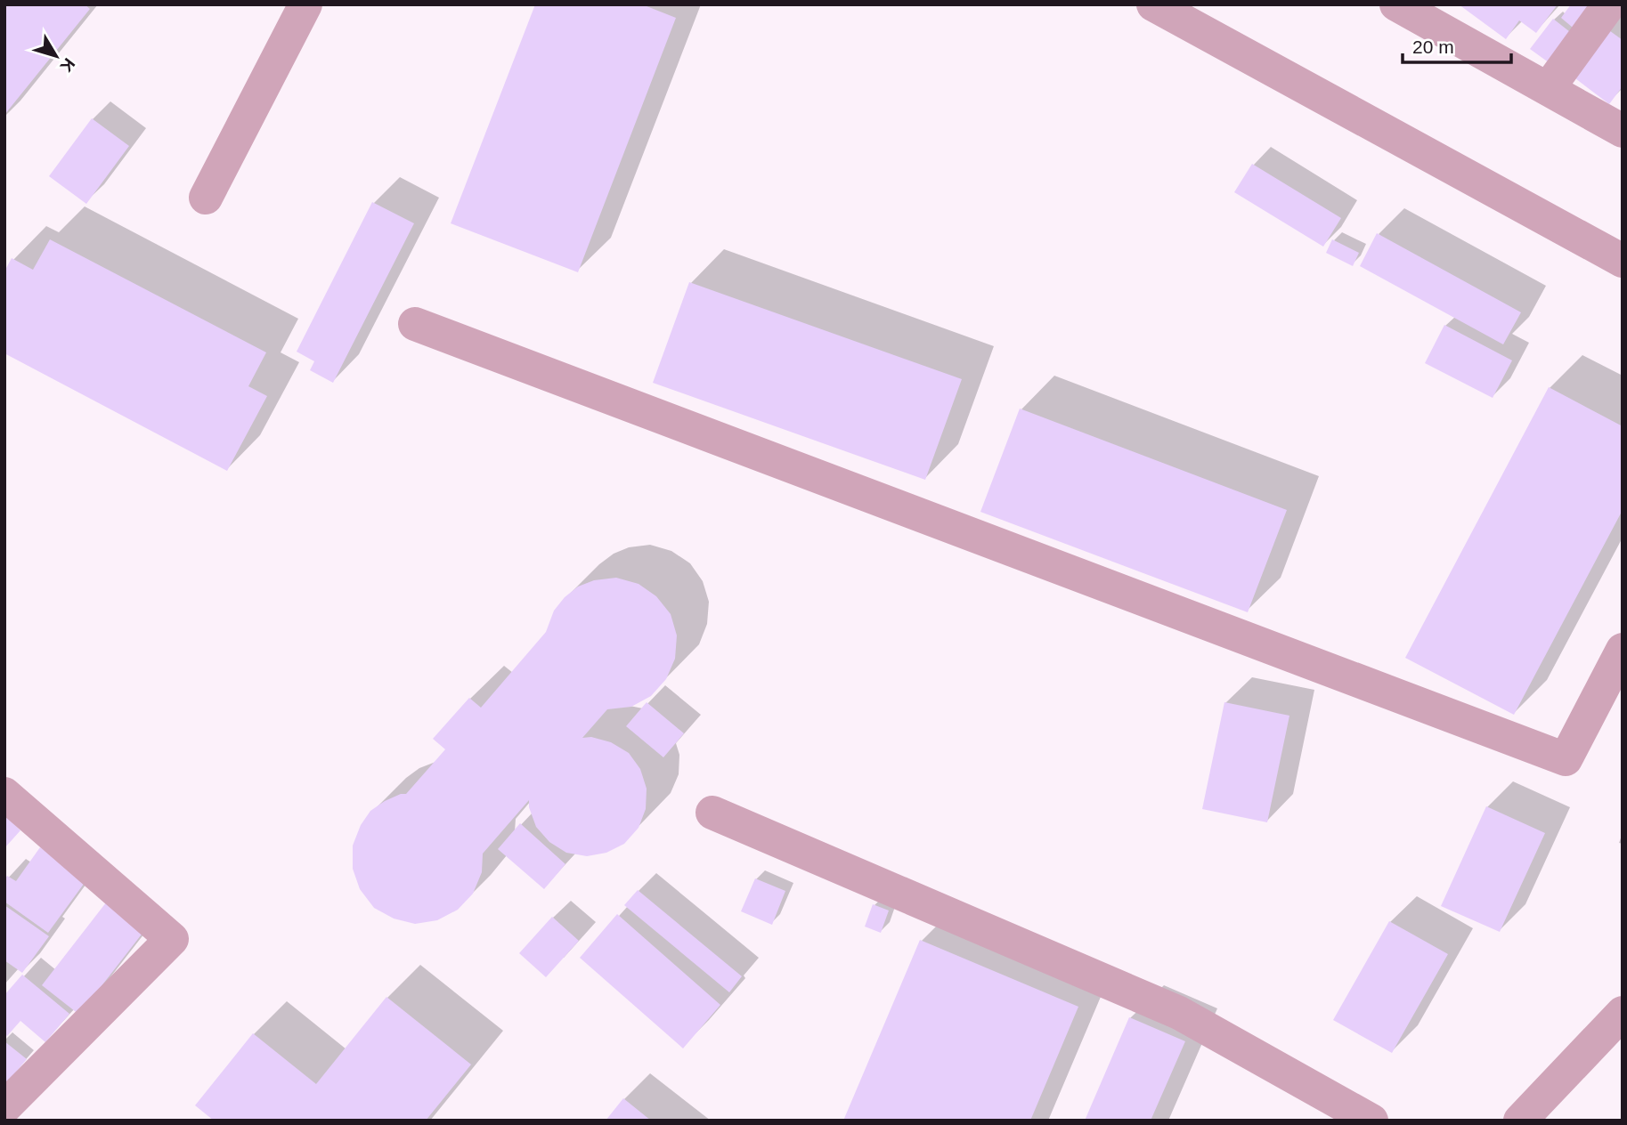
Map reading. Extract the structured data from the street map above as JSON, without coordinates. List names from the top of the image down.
{
  "scale_bar": "20 m",
  "north": "bottom right"
}
